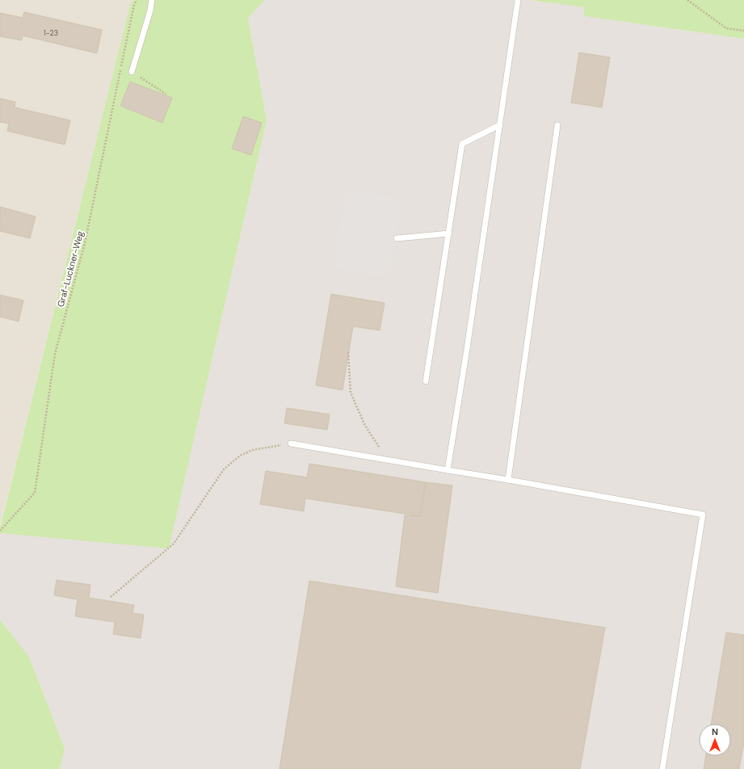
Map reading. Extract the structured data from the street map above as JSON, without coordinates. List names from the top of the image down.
{
  "streets": {
    "path": ["Graf-Luckner-Weg"]
  },
  "house_numbers": ["1-23"],
  "north": "top"
}
